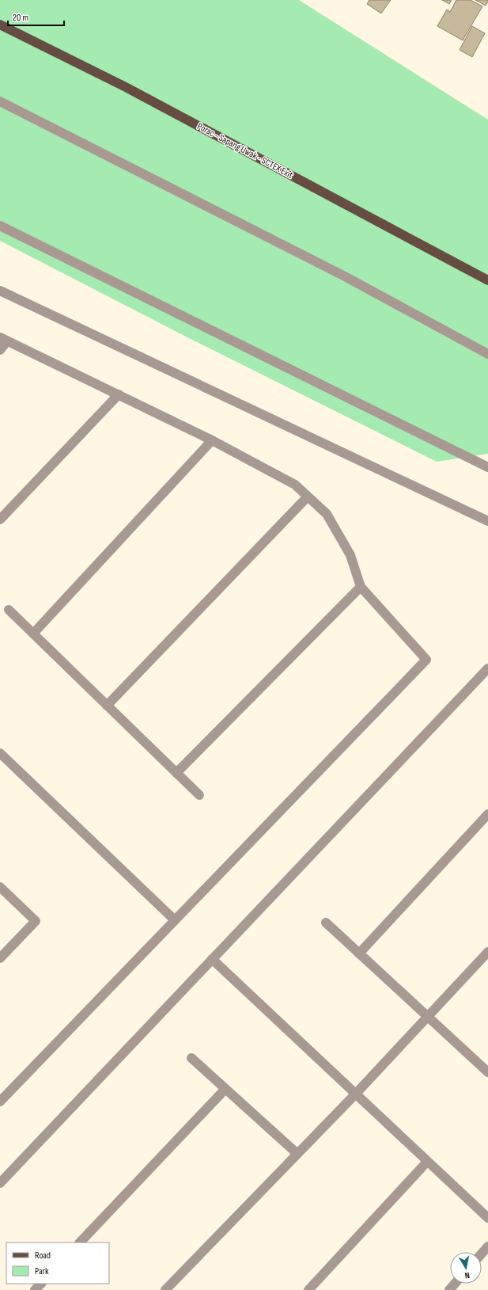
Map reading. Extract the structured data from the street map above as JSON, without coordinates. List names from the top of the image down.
{
  "streets": {
    "main road": ["Porac - Sapang Uwak - SCTEX Exit"]
  },
  "legend": ["Road", "Park"],
  "scale_bar": "20 m",
  "north": "bottom"
}
